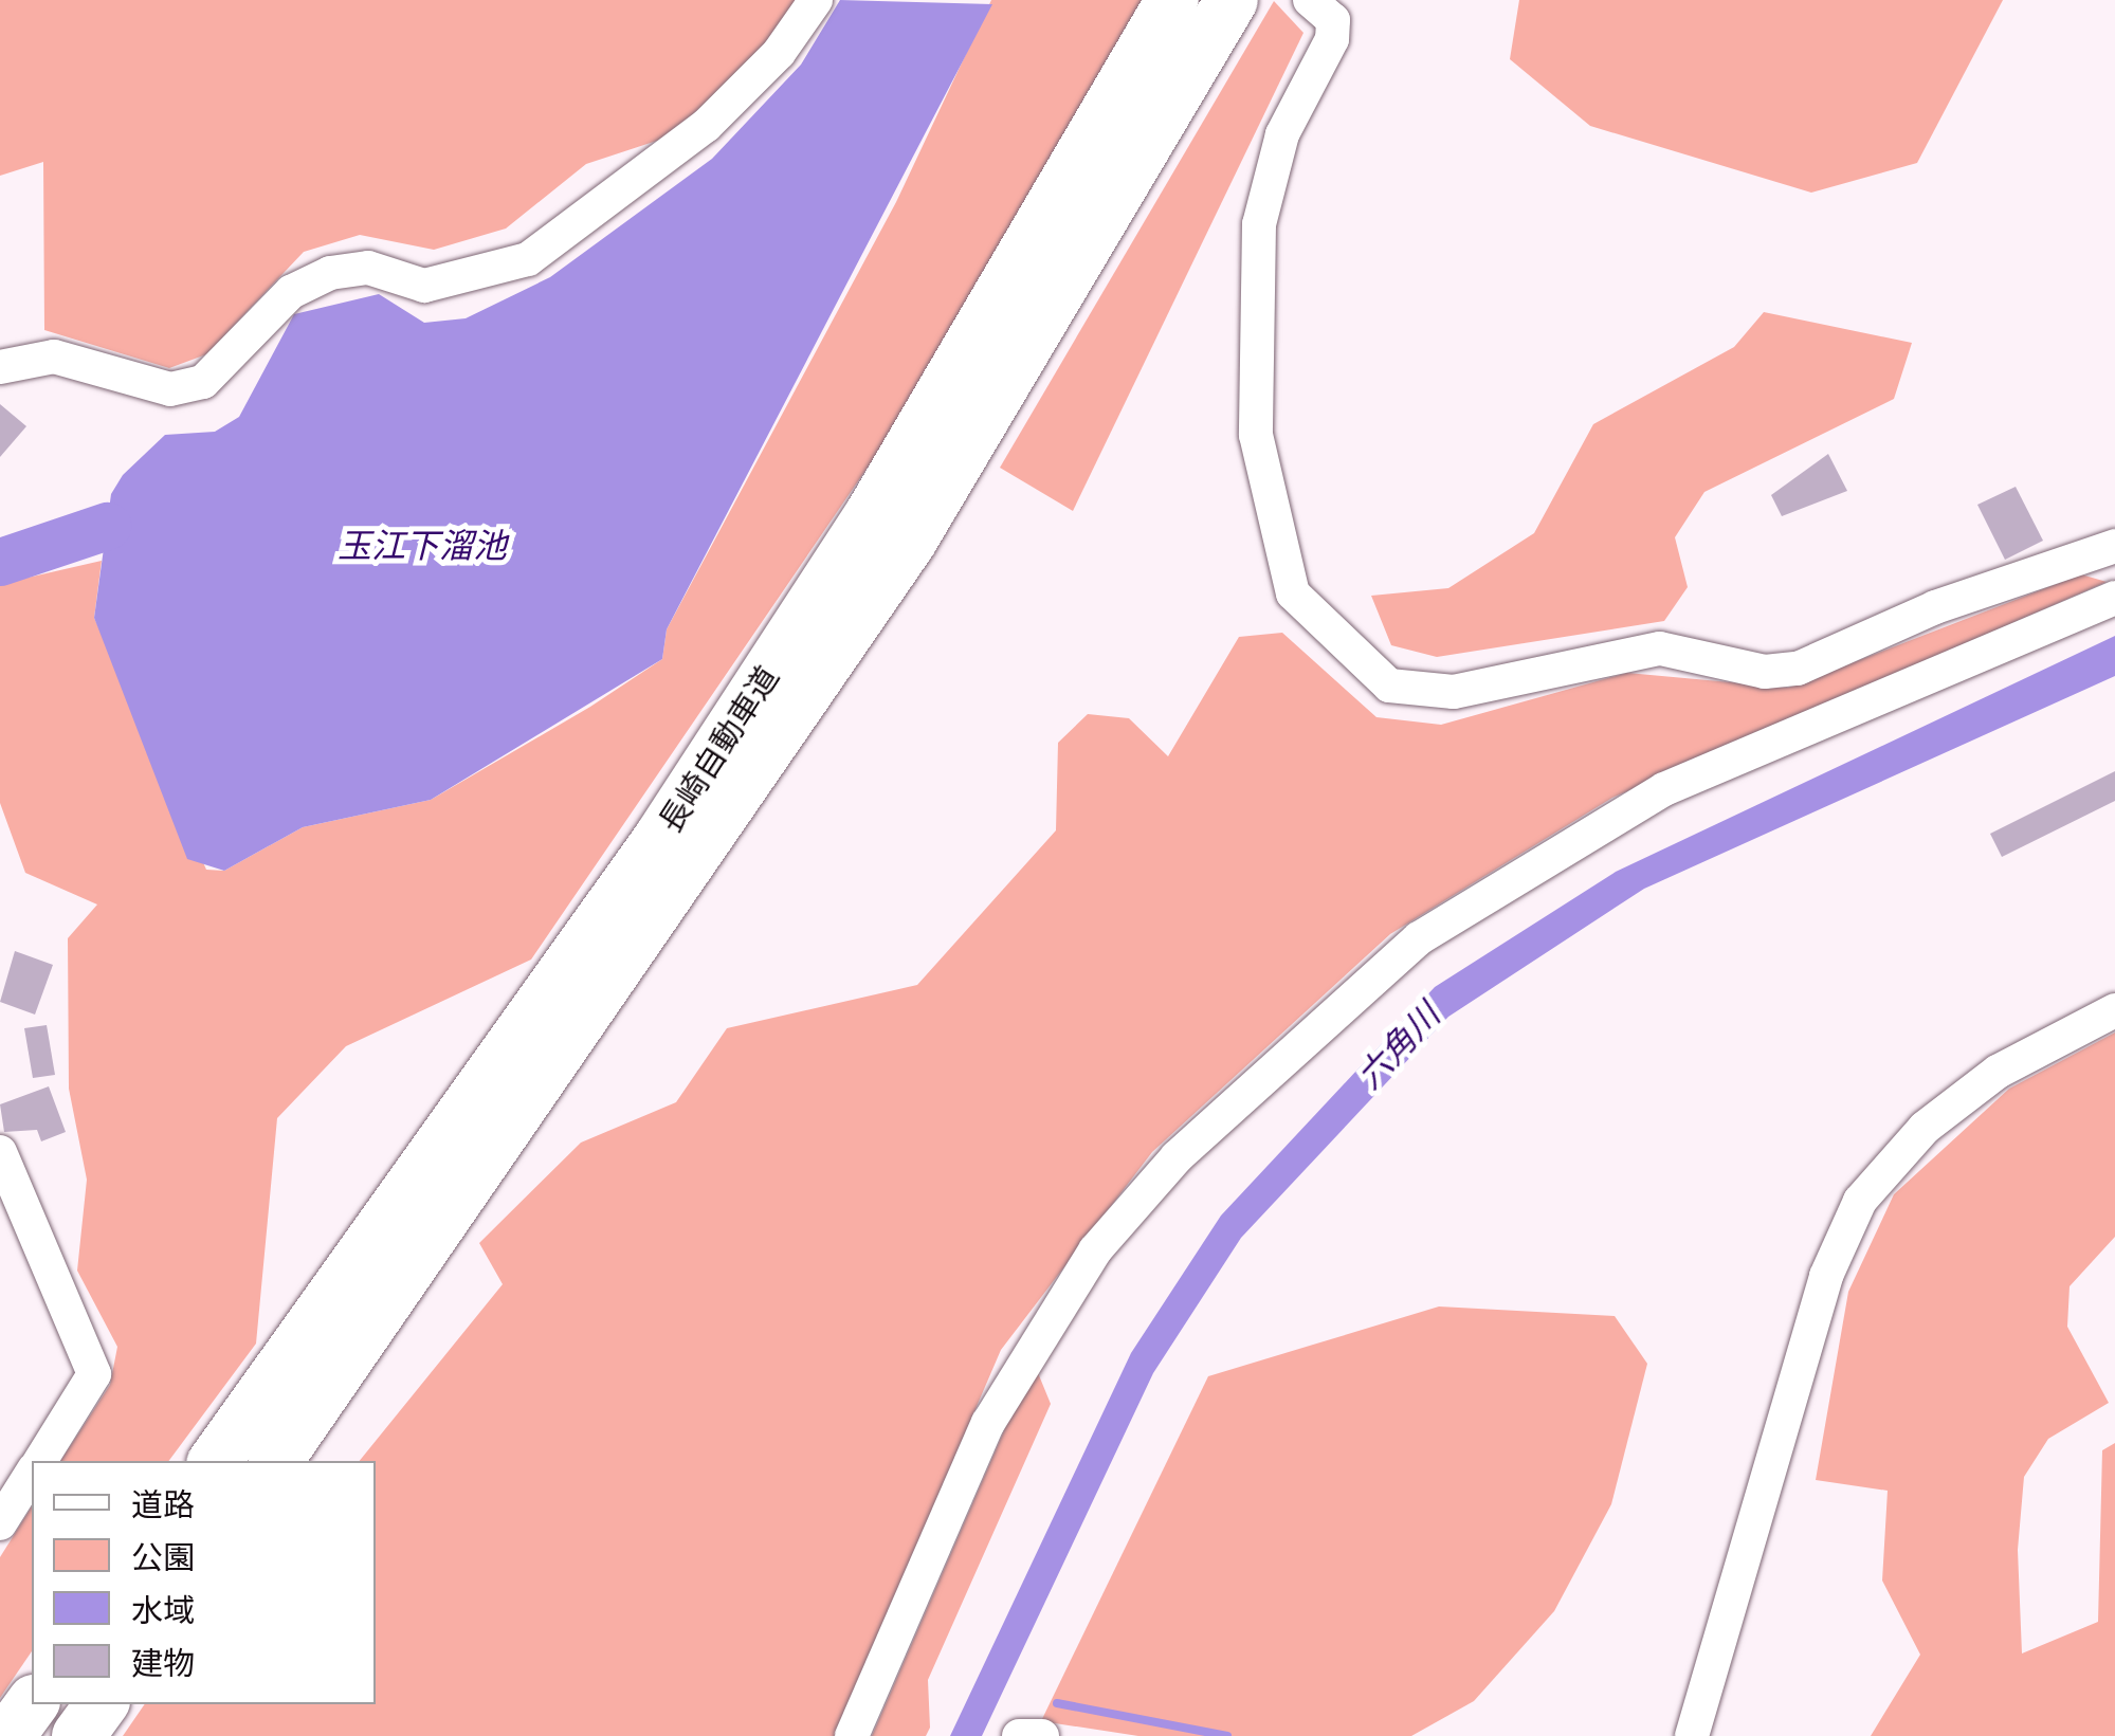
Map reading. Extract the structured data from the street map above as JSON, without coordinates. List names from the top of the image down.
{
  "streets": {
    "highway": ["長崎自動車道"]
  },
  "water": ["玉江下溜池", "六角川"],
  "legend": [
    "道路",
    "公園",
    "水域",
    "建物"
  ]
}
